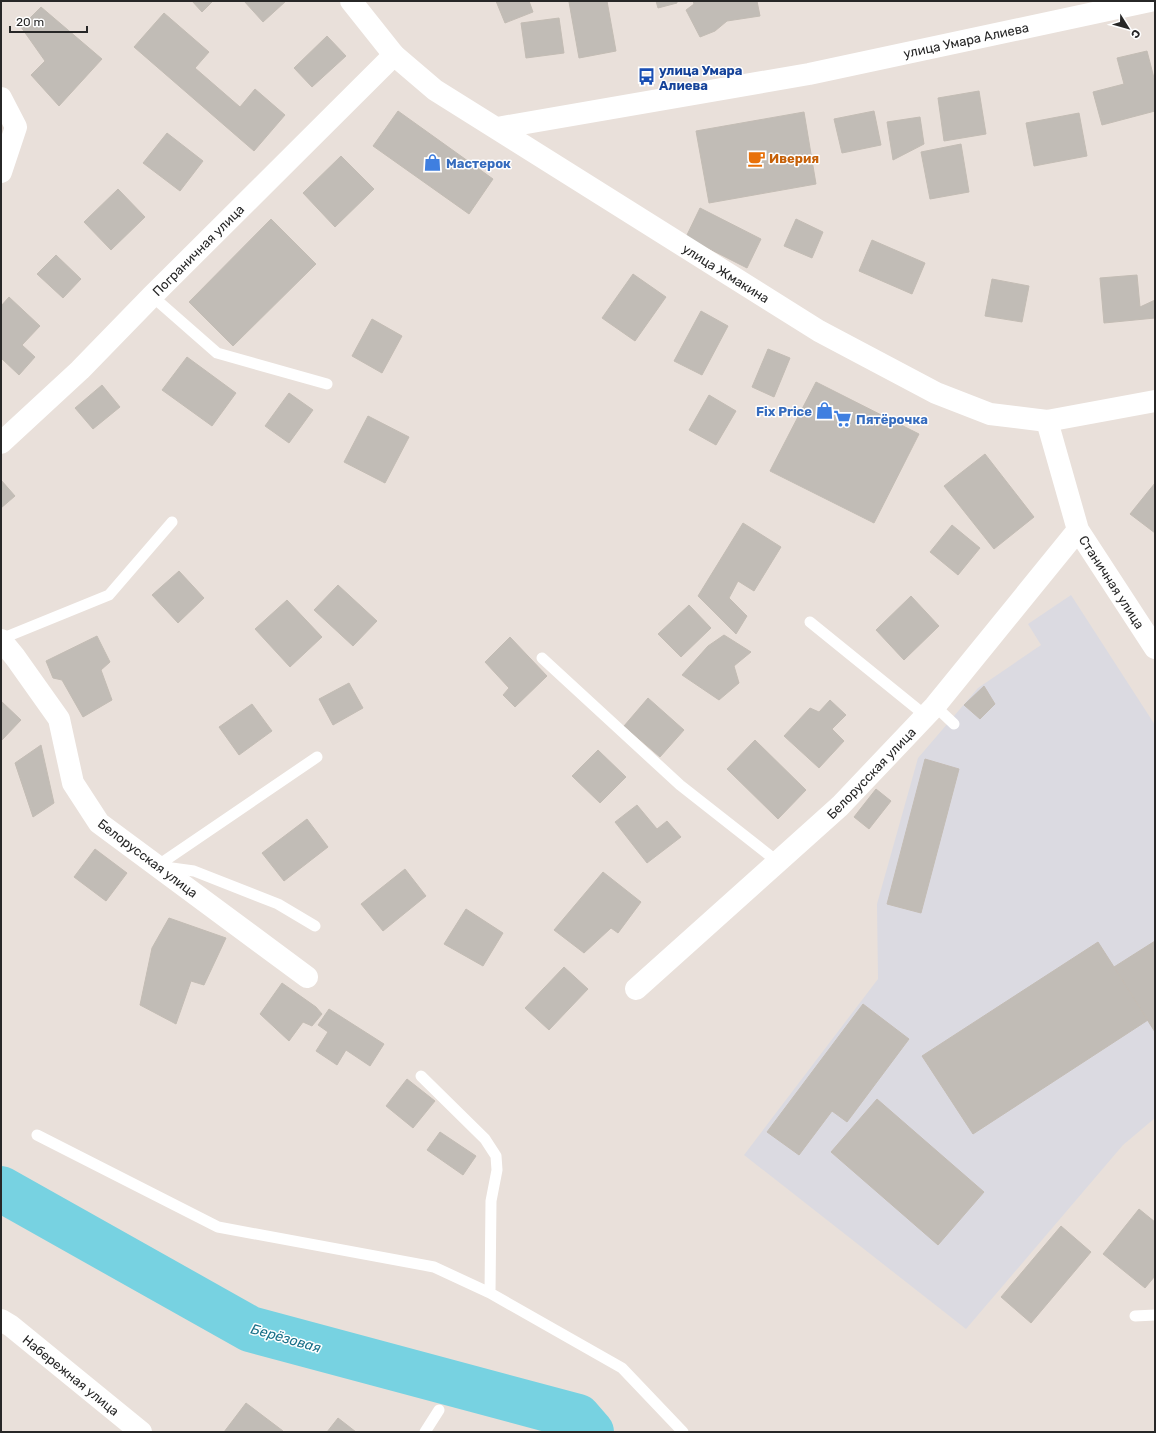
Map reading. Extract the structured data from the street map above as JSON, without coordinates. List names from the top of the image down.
{
  "streets": {
    "street": [
      "улица Умара Алиева",
      "Пограничная улица",
      "улица Жмакина",
      "Станичная улица",
      "Белорусская улица",
      "Набережная улица"
    ]
  },
  "crossings": [
    ["улица Умара Алиева", "улица Жмакина"],
    ["Пограничная улица", "улица Жмакина"],
    ["улица Жмакина", "Станичная улица"],
    ["Станичная улица", "Белорусская улица"]
  ],
  "water": ["Берёзовая"],
  "places": {
    "bus stop": ["улица Умара Алиева"],
    "cafe": ["Иверия"],
    "shop": ["Мастерок", "Fix Price"],
    "supermarket": ["Пятёрочка"]
  },
  "scale_bar": "20 m",
  "north": "bottom right"
}
